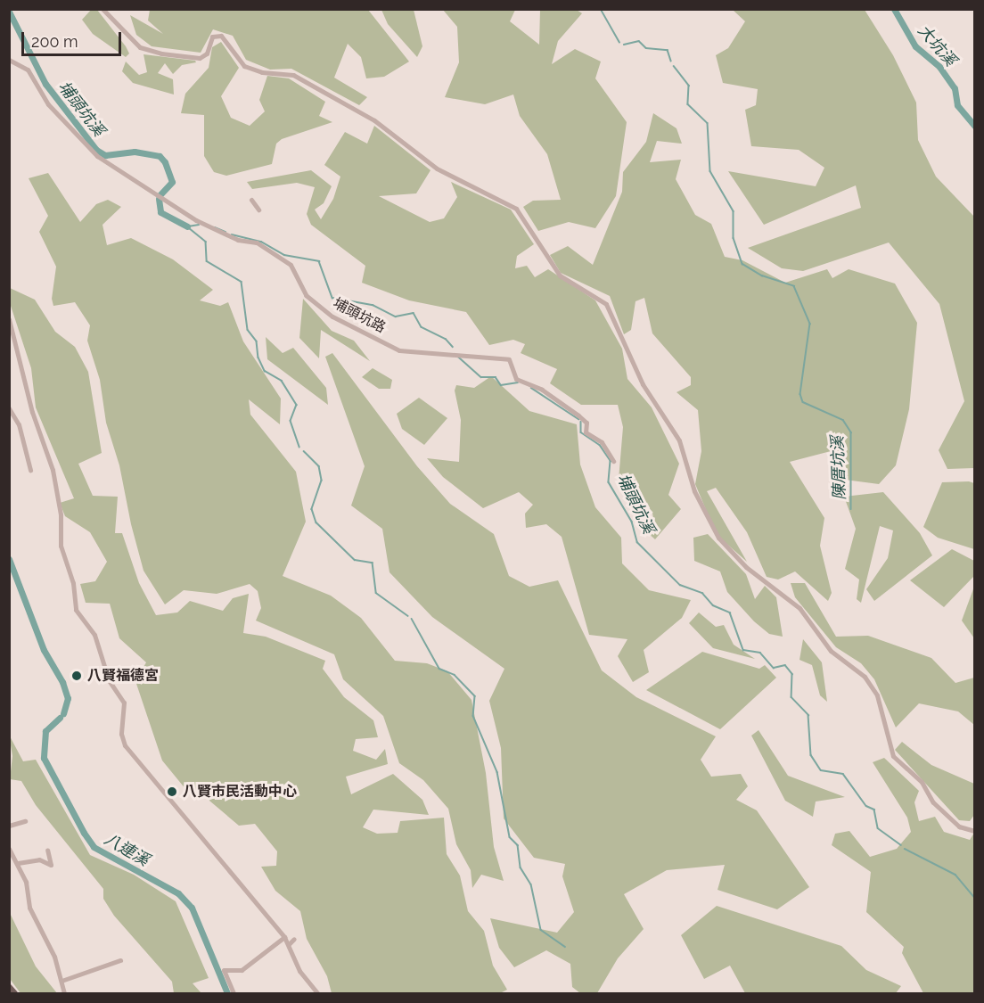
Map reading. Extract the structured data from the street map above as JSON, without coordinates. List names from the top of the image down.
{
  "streets": {
    "street": ["埔頭坑路"]
  },
  "water": [
    "大坑溪",
    "埔頭坑溪",
    "陳厝坑溪",
    "八連溪"
  ],
  "places": ["八賢福德宮", "八賢市民活動中心"],
  "scale_bar": "200 m"
}
